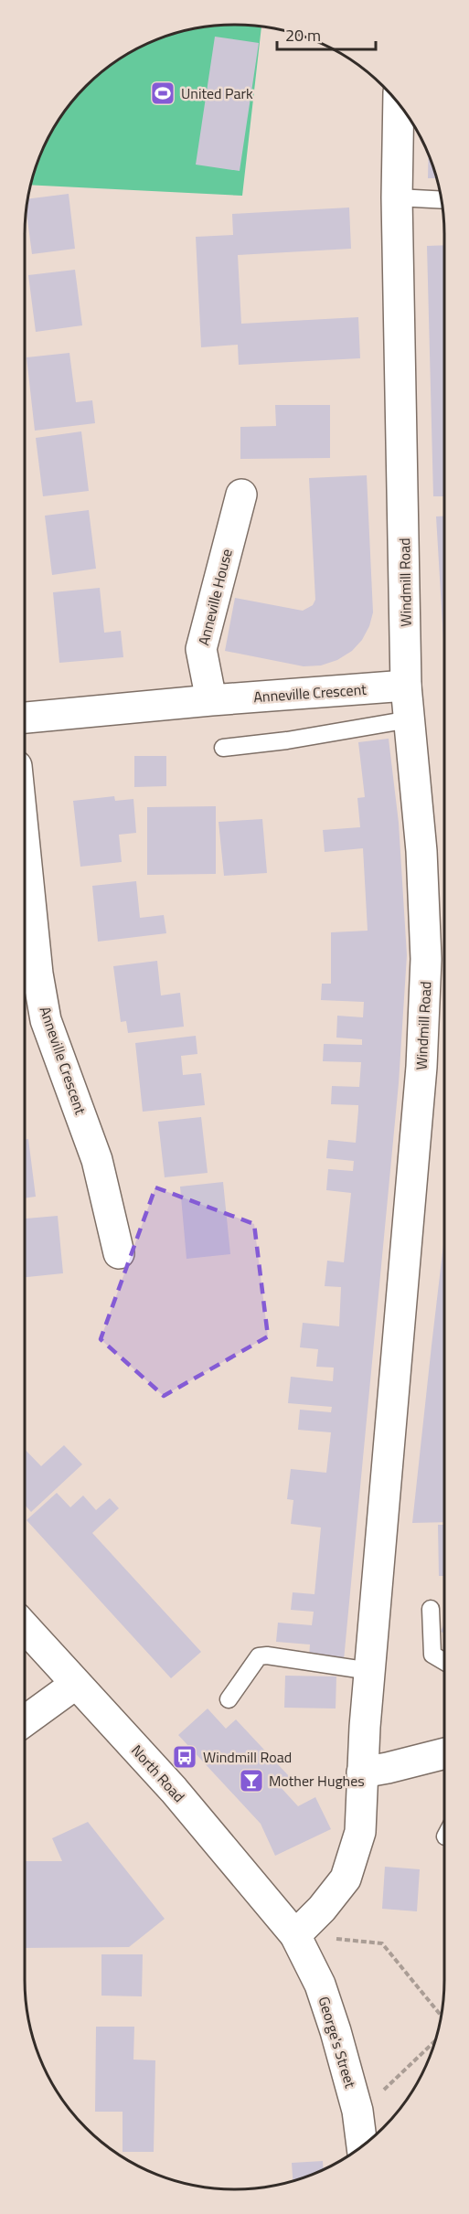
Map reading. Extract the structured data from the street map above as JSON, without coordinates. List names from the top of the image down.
{
  "streets": {
    "street": [
      "Windmill Road",
      "Anneville House",
      "Anneville Crescent",
      "North Road",
      "George's Street"
    ]
  },
  "crossings": [
    ["Windmill Road", "Anneville Crescent"],
    ["Windmill Road", "North Road"],
    ["Windmill Road", "George's Street"],
    ["Anneville House", "Anneville Crescent"],
    ["North Road", "George's Street"]
  ],
  "places": {
    "sports": ["United Park"],
    "bus stop": ["Windmill Road"],
    "bar": ["Mother Hughes"]
  },
  "scale_bar": "20 m"
}
